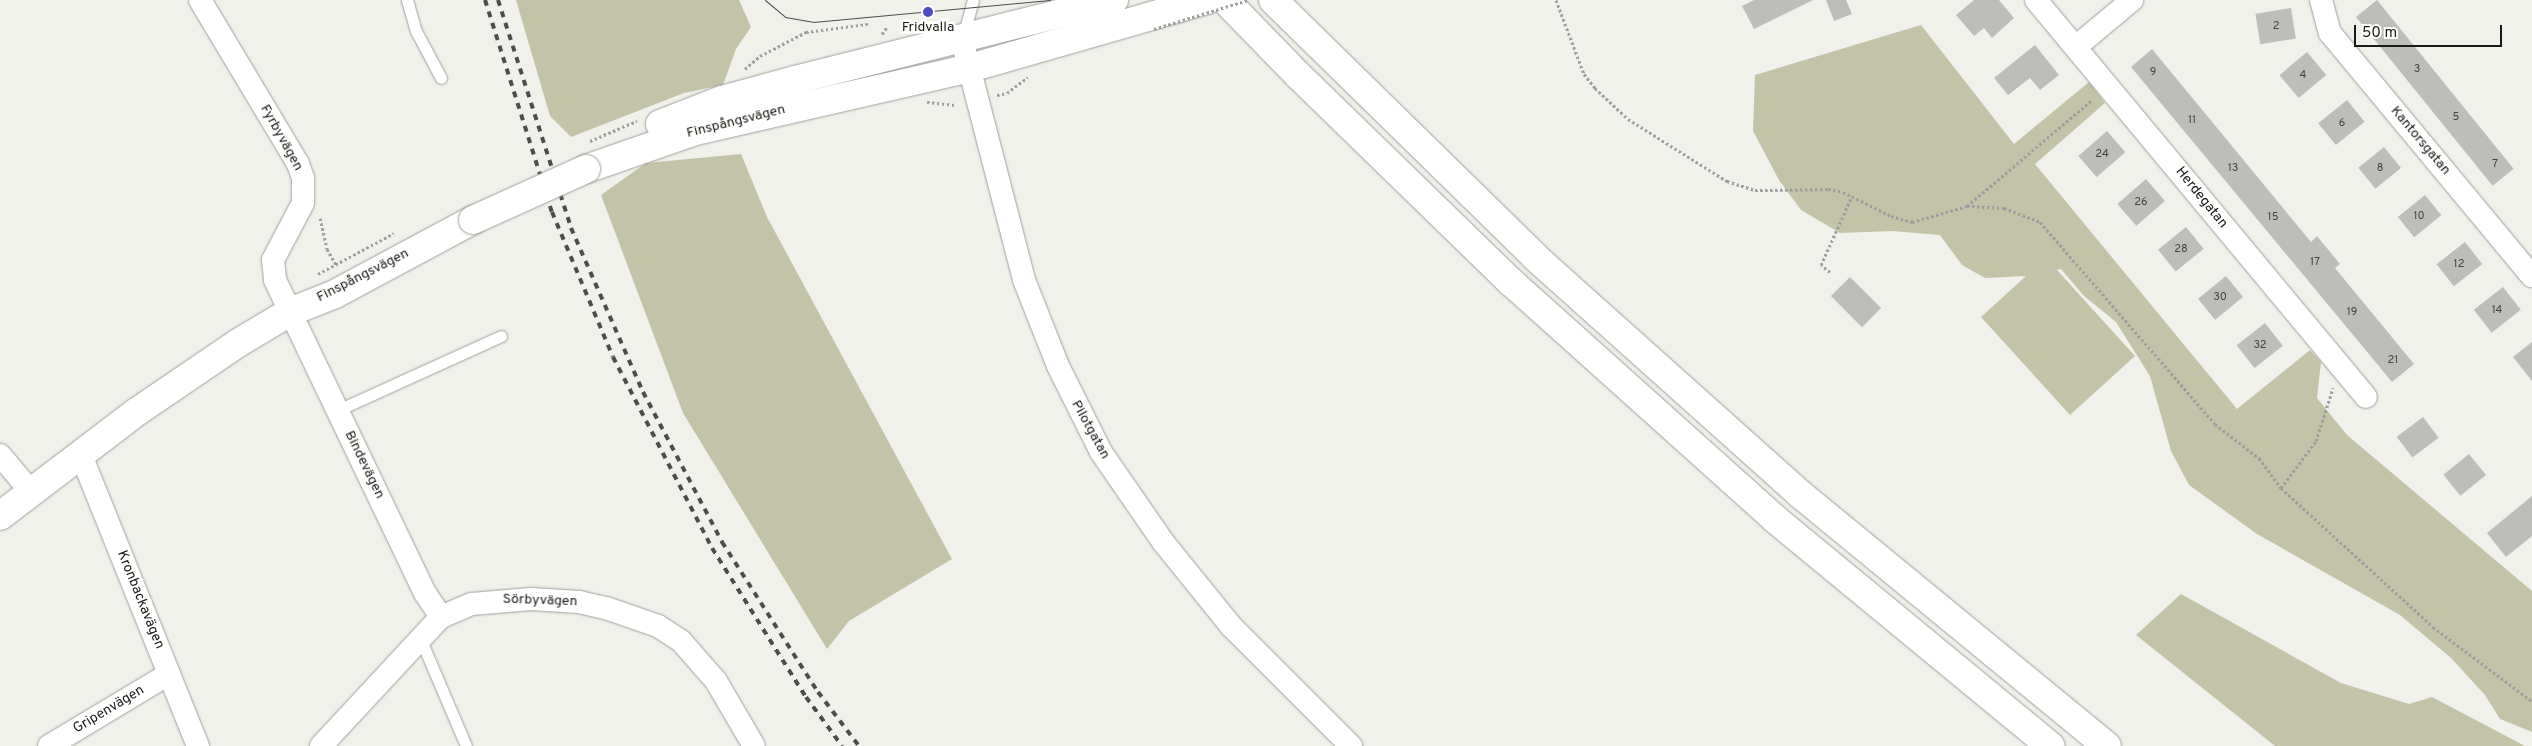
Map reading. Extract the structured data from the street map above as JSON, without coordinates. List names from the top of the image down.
{
  "streets": {
    "main road": ["Finspångsvägen"],
    "street": [
      "Fyrbyvägen",
      "Kantorsgatan",
      "Herdegatan",
      "Pilotgatan",
      "Bindevägen",
      "Kronbackavägen",
      "Sörbyvägen",
      "Gripenvägen"
    ]
  },
  "crossings": [
    ["Finspångsvägen", "Pilotgatan"],
    ["Finspångsvägen", "Bindevägen"],
    ["Finspångsvägen", "Kronbackavägen"],
    ["Bindevägen", "Sörbyvägen"],
    ["Kronbackavägen", "Gripenvägen"]
  ],
  "places": ["Fridvalla"],
  "house_numbers": [
    "2",
    "3",
    "9",
    "4",
    "5",
    "11",
    "6",
    "24",
    "7",
    "13",
    "8",
    "26",
    "10",
    "15",
    "28",
    "17",
    "12",
    "30",
    "14",
    "19",
    "32",
    "21"
  ],
  "scale_bar": "50 m"
}
